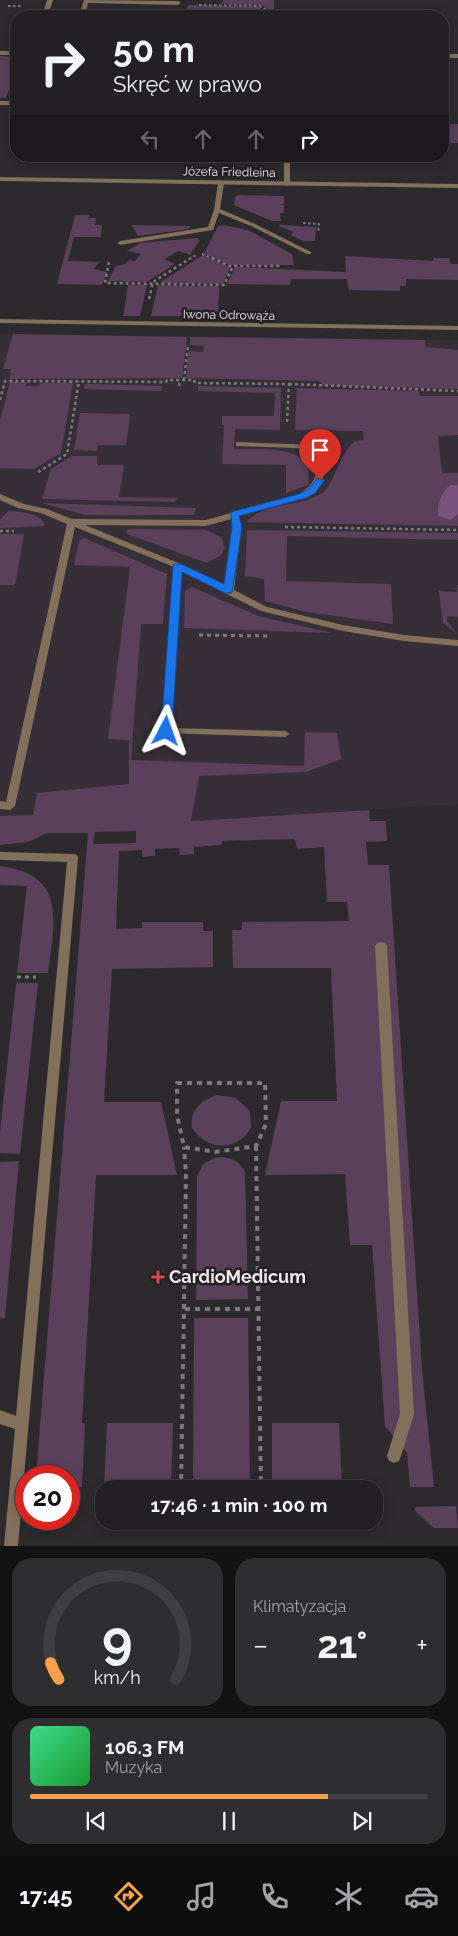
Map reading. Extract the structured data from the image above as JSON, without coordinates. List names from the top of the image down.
{
  "streets": {
    "street": ["Józefa Friedleina", "Iwona Odrowąża"]
  },
  "places": {
    "health": ["CardioMedicum"]
  },
  "page": {
    "turn": ["50 m", "Skręć w prawo"],
    "limit": "20",
    "trip": "17:46 · 1 min · 100 m",
    "tile": "Klimatyzacja",
    "heat": ["−", "21°", "+"],
    "song": ["106.3 FM", "Muzyka"],
    "tabs": "17:45",
    "gauge": ["9", "km/h"]
  }
}
